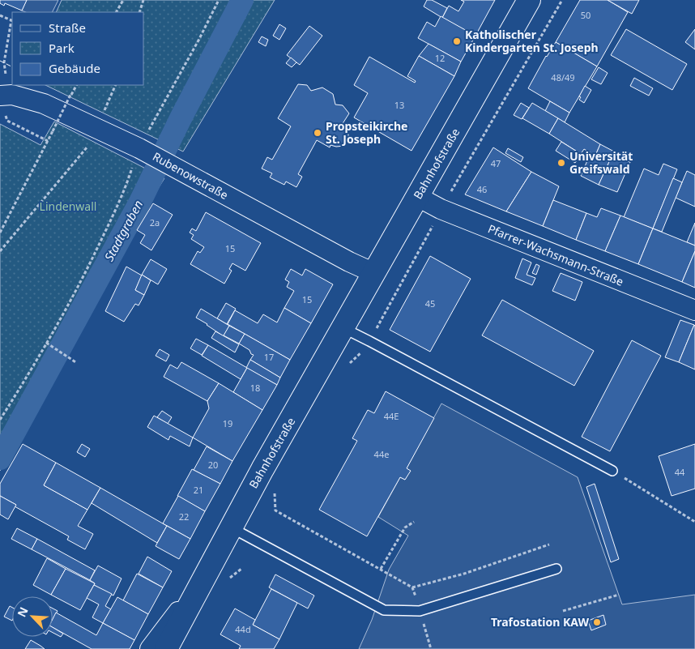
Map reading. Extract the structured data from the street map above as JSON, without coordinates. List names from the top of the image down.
{
  "streets": {
    "main road": ["Bahnhofstraße"],
    "street": ["Rubenowstraße", "Pfarrer-Wachsmann-Straße"]
  },
  "crossings": [
    ["Bahnhofstraße", "Rubenowstraße"],
    ["Bahnhofstraße", "Pfarrer-Wachsmann-Straße"]
  ],
  "water": ["Stadtgraben"],
  "parks": ["Lindenwall"],
  "places": [
    "Katholischer Kindergarten St. Joseph",
    "Propsteikirche St. Joseph",
    "Universität Greifswald",
    "Trafostation KAW"
  ],
  "house_numbers": [
    "50",
    "12",
    "48/49",
    "13",
    "47",
    "46",
    "2a",
    "15",
    "15",
    "45",
    "17",
    "18",
    "44E",
    "19",
    "44e",
    "20",
    "44",
    "21",
    "22",
    "44d"
  ],
  "legend": ["Straße", "Park", "Gebäude"],
  "north": "top left"
}
